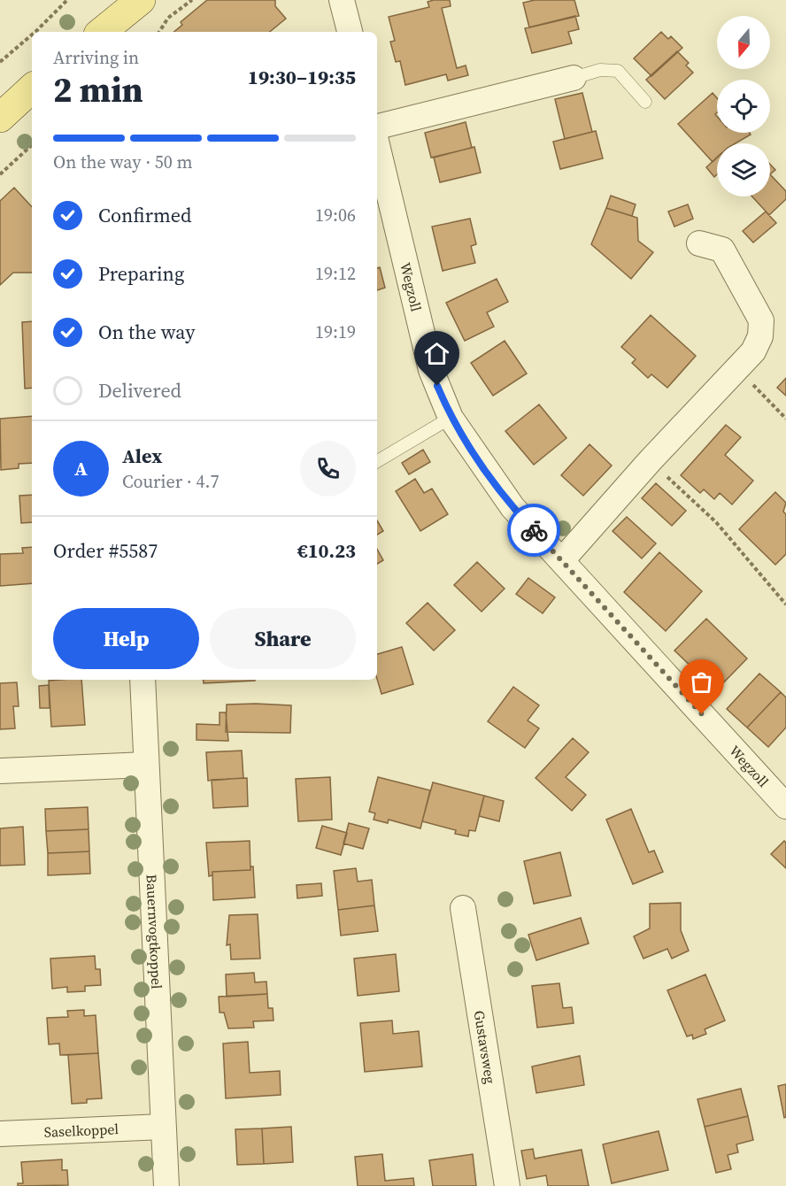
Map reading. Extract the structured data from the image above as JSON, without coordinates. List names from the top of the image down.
{
  "streets": {
    "street": [
      "Wegzoll",
      "Bauernvogtkoppel",
      "Gustavsweg",
      "Saselkoppel"
    ]
  },
  "crossings": [
    ["Bauernvogtkoppel", "Saselkoppel"]
  ],
  "north": "bottom",
  "page": {
    "heading": ["2 min", "Arriving in", "19:30–19:35"],
    "panel": [
      "Alex",
      "Courier · 4.7",
      "Order #5587",
      "€10.23"
    ],
    "bar": "On the way · 50 m",
    "list": [
      ["Confirmed", "19:06"],
      ["Preparing", "19:12"],
      ["On the way", "19:19"],
      "Delivered"
    ],
    "round": "A",
    "buttons": ["Help", "Share"]
  }
}
